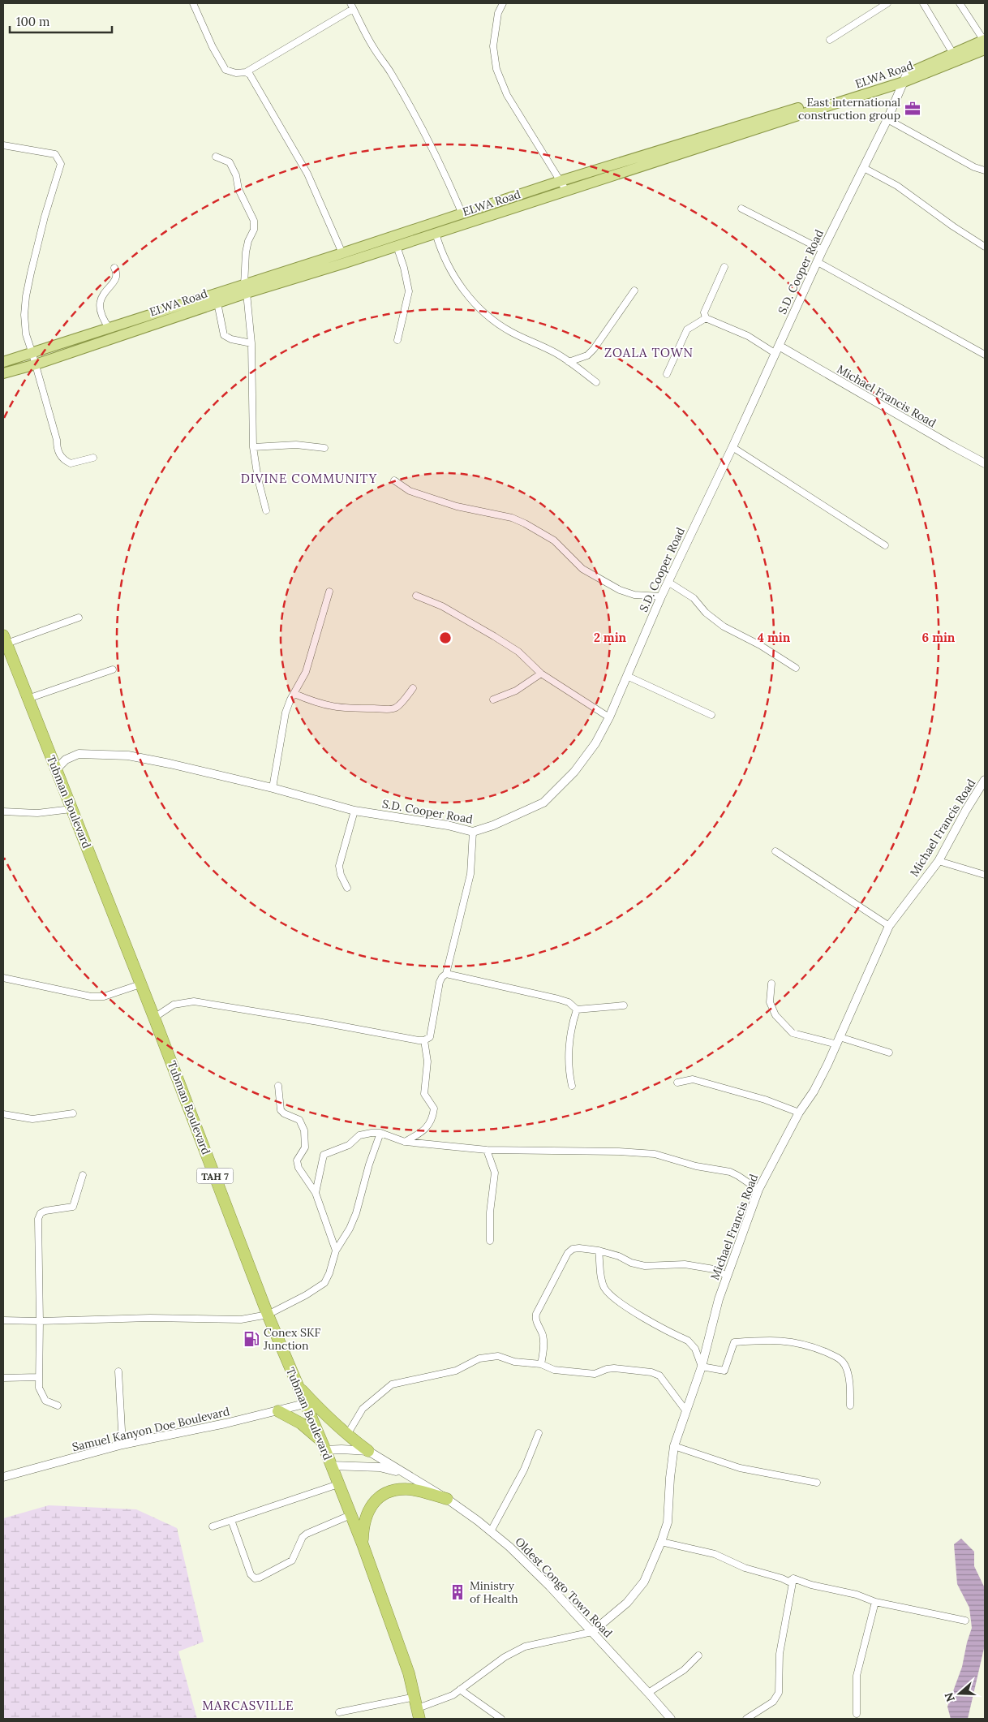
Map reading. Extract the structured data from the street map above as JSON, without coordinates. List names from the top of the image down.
{
  "streets": {
    "highway": ["Tubman Boulevard", "TAH 7"],
    "main road": ["ELWA Road"],
    "street": [
      "S.D. Cooper Road",
      "Michael Francis Road",
      "Samuel Kanyon Doe Boulevard",
      "Oldest Congo Town Road"
    ]
  },
  "crossings": [
    ["ELWA Road", "S.D. Cooper Road"],
    ["S.D. Cooper Road", "Michael Francis Road"],
    ["S.D. Cooper Road", "Tubman Boulevard"],
    ["Michael Francis Road", "Oldest Congo Town Road"],
    ["Tubman Boulevard", "Samuel Kanyon Doe Boulevard"]
  ],
  "districts": ["ZOALA TOWN", "DIVINE COMMUNITY", "MARCASVILLE"],
  "places": {
    "office": ["East international construction group"],
    "fuel station": ["Conex SKF Junction"],
    "building": ["Ministry of Health"]
  },
  "scale_bar": "100 m",
  "north": "left",
  "rings": ["2 min", "4 min", "6 min"]
}
